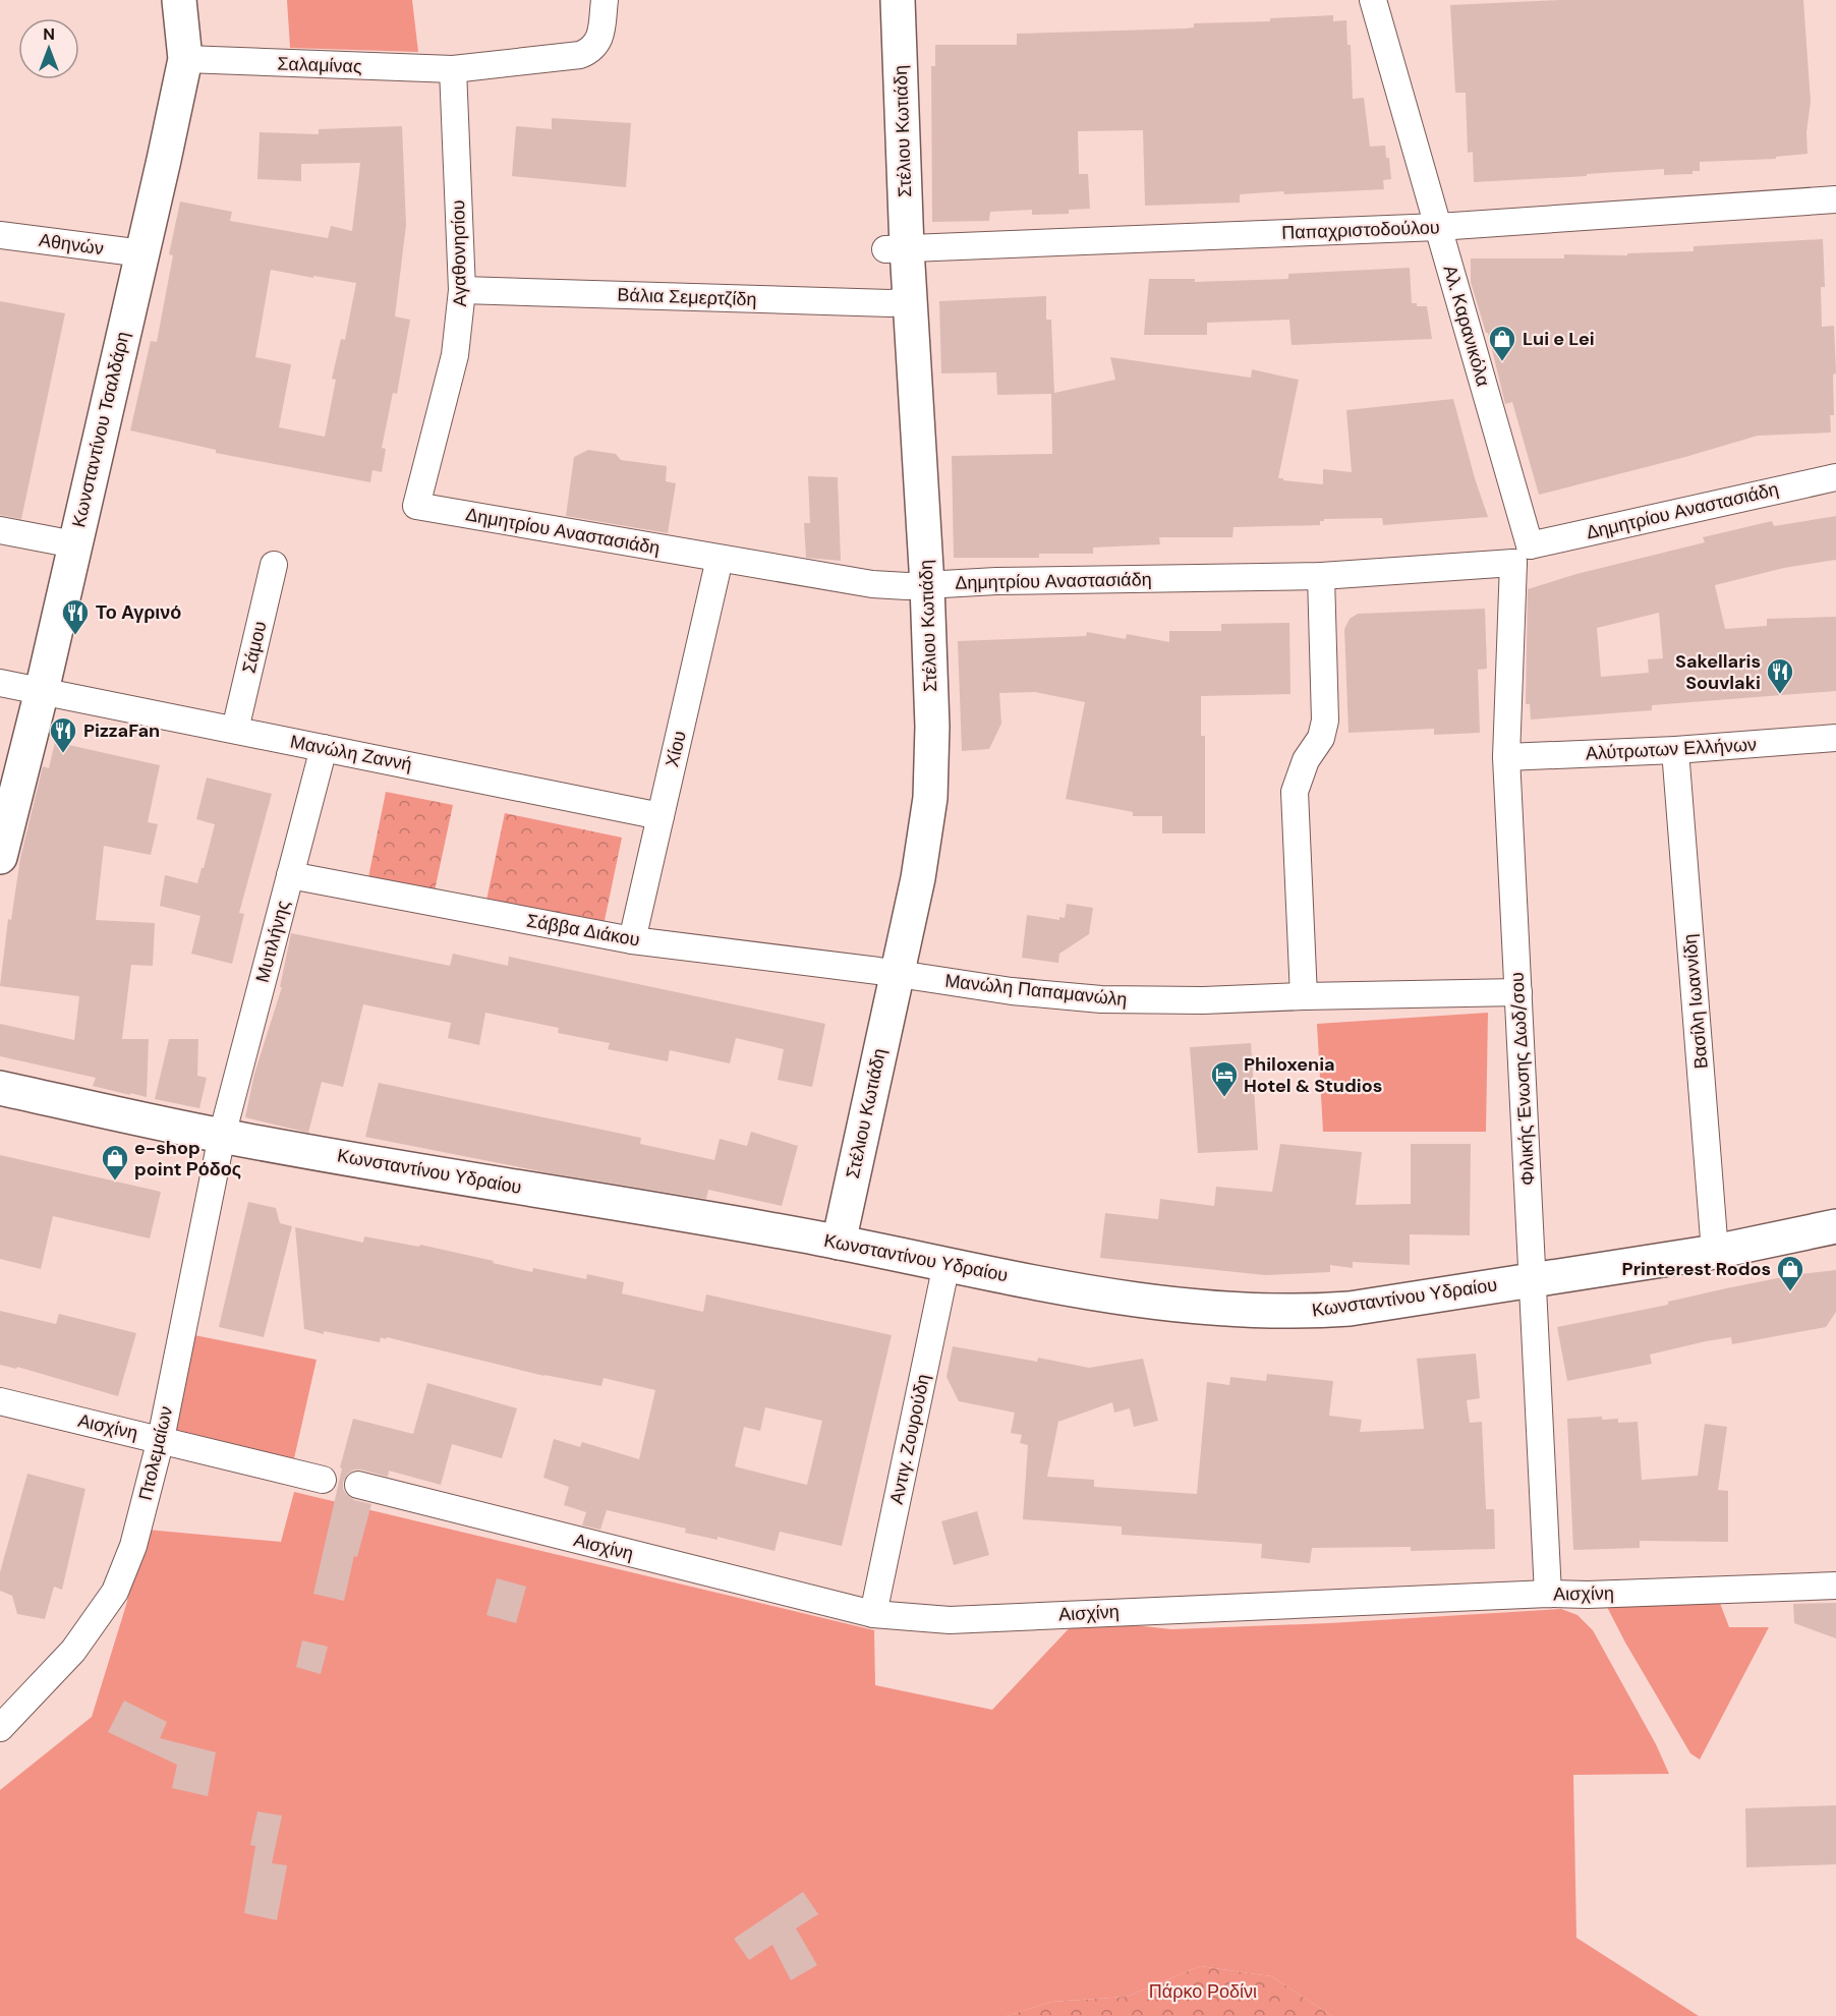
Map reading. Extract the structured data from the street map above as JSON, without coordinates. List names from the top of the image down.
{
  "streets": {
    "street": [
      "Σαλαμίνας",
      "Στέλιου Κωτιάδη",
      "Παπαχριστοδούλου",
      "Αθηνών",
      "Αγαθονησίου",
      "Βάλια Σεμερτζίδη",
      "Αλ. Καρανικόλα",
      "Κωνσταντίνου Τσαλδάρη",
      "Δημητρίου Αναστασιάδη",
      "Σάμου",
      "Χίου",
      "Αλύτρωτων Ελλήνων",
      "Μανώλη Ζαννή",
      "Σάββα Διάκου",
      "Μυτιλήνης",
      "Μανώλη Παπαμανώλη",
      "Βασίλη Ιωαννίδη",
      "Φιλικής Ένωσης Δωδ/σου",
      "Κωνσταντίνου Υδραίου",
      "Αισχίνη",
      "Αντιγ. Ζουρούδη",
      "Πτολεμαίων"
    ]
  },
  "crossings": [
    ["Σαλαμίνας", "Αγαθονησίου"],
    ["Σαλαμίνας", "Κωνσταντίνου Τσαλδάρη"],
    ["Στέλιου Κωτιάδη", "Παπαχριστοδούλου"],
    ["Στέλιου Κωτιάδη", "Βάλια Σεμερτζίδη"],
    ["Στέλιου Κωτιάδη", "Δημητρίου Αναστασιάδη"],
    ["Στέλιου Κωτιάδη", "Σάββα Διάκου"],
    ["Στέλιου Κωτιάδη", "Μανώλη Παπαμανώλη"],
    ["Στέλιου Κωτιάδη", "Κωνσταντίνου Υδραίου"],
    ["Παπαχριστοδούλου", "Αλ. Καρανικόλα"],
    ["Αθηνών", "Κωνσταντίνου Τσαλδάρη"],
    ["Αγαθονησίου", "Βάλια Σεμερτζίδη"],
    ["Αγαθονησίου", "Δημητρίου Αναστασιάδη"],
    ["Αλ. Καρανικόλα", "Δημητρίου Αναστασιάδη"],
    ["Αλ. Καρανικόλα", "Φιλικής Ένωσης Δωδ/σου"],
    ["Κωνσταντίνου Τσαλδάρη", "Μανώλη Ζαννή"],
    ["Δημητρίου Αναστασιάδη", "Χίου"],
    ["Δημητρίου Αναστασιάδη", "Φιλικής Ένωσης Δωδ/σου"],
    ["Σάμου", "Μανώλη Ζαννή"],
    ["Χίου", "Μανώλη Ζαννή"],
    ["Χίου", "Σάββα Διάκου"],
    ["Αλύτρωτων Ελλήνων", "Βασίλη Ιωαννίδη"],
    ["Αλύτρωτων Ελλήνων", "Φιλικής Ένωσης Δωδ/σου"],
    ["Μανώλη Ζαννή", "Μυτιλήνης"],
    ["Σάββα Διάκου", "Μυτιλήνης"],
    ["Σάββα Διάκου", "Μανώλη Παπαμανώλη"],
    ["Μυτιλήνης", "Κωνσταντίνου Υδραίου"],
    ["Μυτιλήνης", "Πτολεμαίων"],
    ["Μανώλη Παπαμανώλη", "Φιλικής Ένωσης Δωδ/σου"],
    ["Βασίλη Ιωαννίδη", "Κωνσταντίνου Υδραίου"],
    ["Φιλικής Ένωσης Δωδ/σου", "Κωνσταντίνου Υδραίου"],
    ["Φιλικής Ένωσης Δωδ/σου", "Αισχίνη"],
    ["Κωνσταντίνου Υδραίου", "Αντιγ. Ζουρούδη"],
    ["Κωνσταντίνου Υδραίου", "Πτολεμαίων"],
    ["Αισχίνη", "Αντιγ. Ζουρούδη"],
    ["Αισχίνη", "Πτολεμαίων"]
  ],
  "parks": ["Πάρκο Ροδίνι"],
  "places": {
    "shop": ["Lui e Lei", "e-shop point Ρόδος", "Printerest Rodos"],
    "restaurant": ["Το Αγρινό", "Sakellaris Souvlaki", "PizzaFan"],
    "hotel": ["Philoxenia Hotel & Studios"]
  },
  "north": "top"
}
